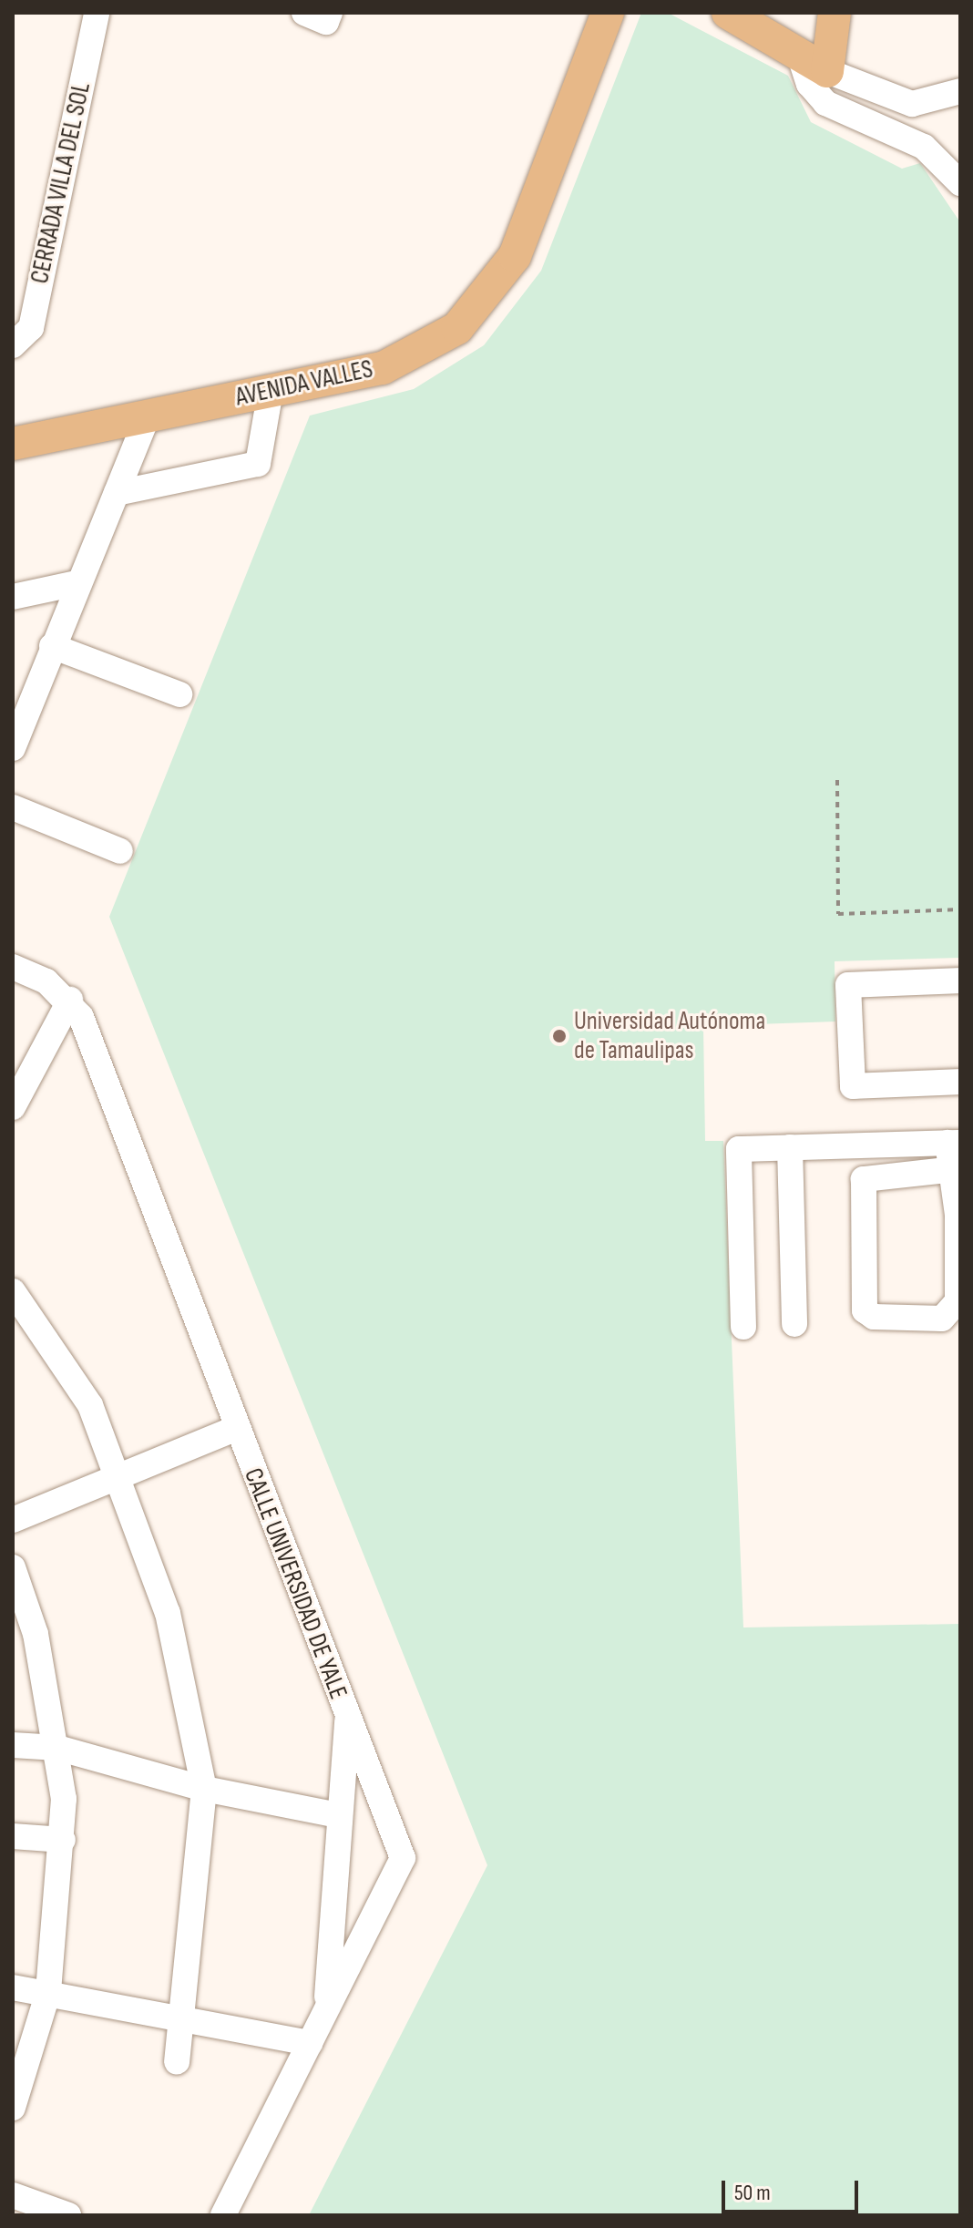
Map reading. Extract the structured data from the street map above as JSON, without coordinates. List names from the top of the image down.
{
  "streets": {
    "main road": ["AVENIDA VALLES"],
    "street": ["CERRADA VILLA DEL SOL", "CALLE UNIVERSIDAD DE YALE"]
  },
  "places": ["Universidad Autónoma de Tamaulipas"],
  "scale_bar": "50 m"
}
